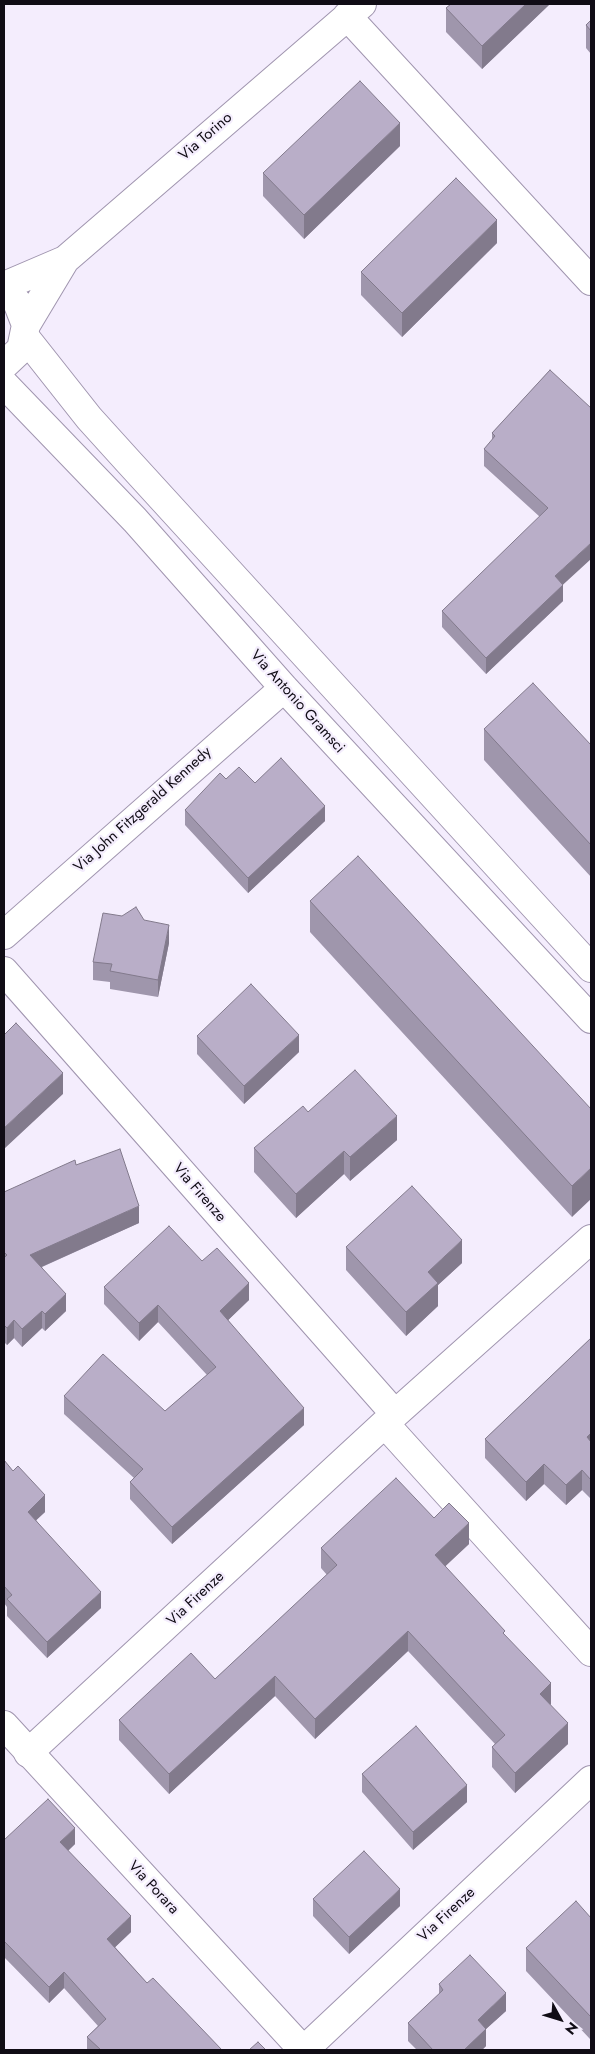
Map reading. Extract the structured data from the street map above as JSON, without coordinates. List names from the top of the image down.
{
  "streets": {
    "street": [
      "Via Torino",
      "Via Antonio Gramsci",
      "Via John Fitzgerald Kennedy",
      "Via Firenze",
      "Via Porara"
    ]
  },
  "crossings": [
    ["Via Antonio Gramsci", "Via John Fitzgerald Kennedy"],
    ["Via Firenze", "Via Porara"]
  ],
  "north": "bottom right"
}
